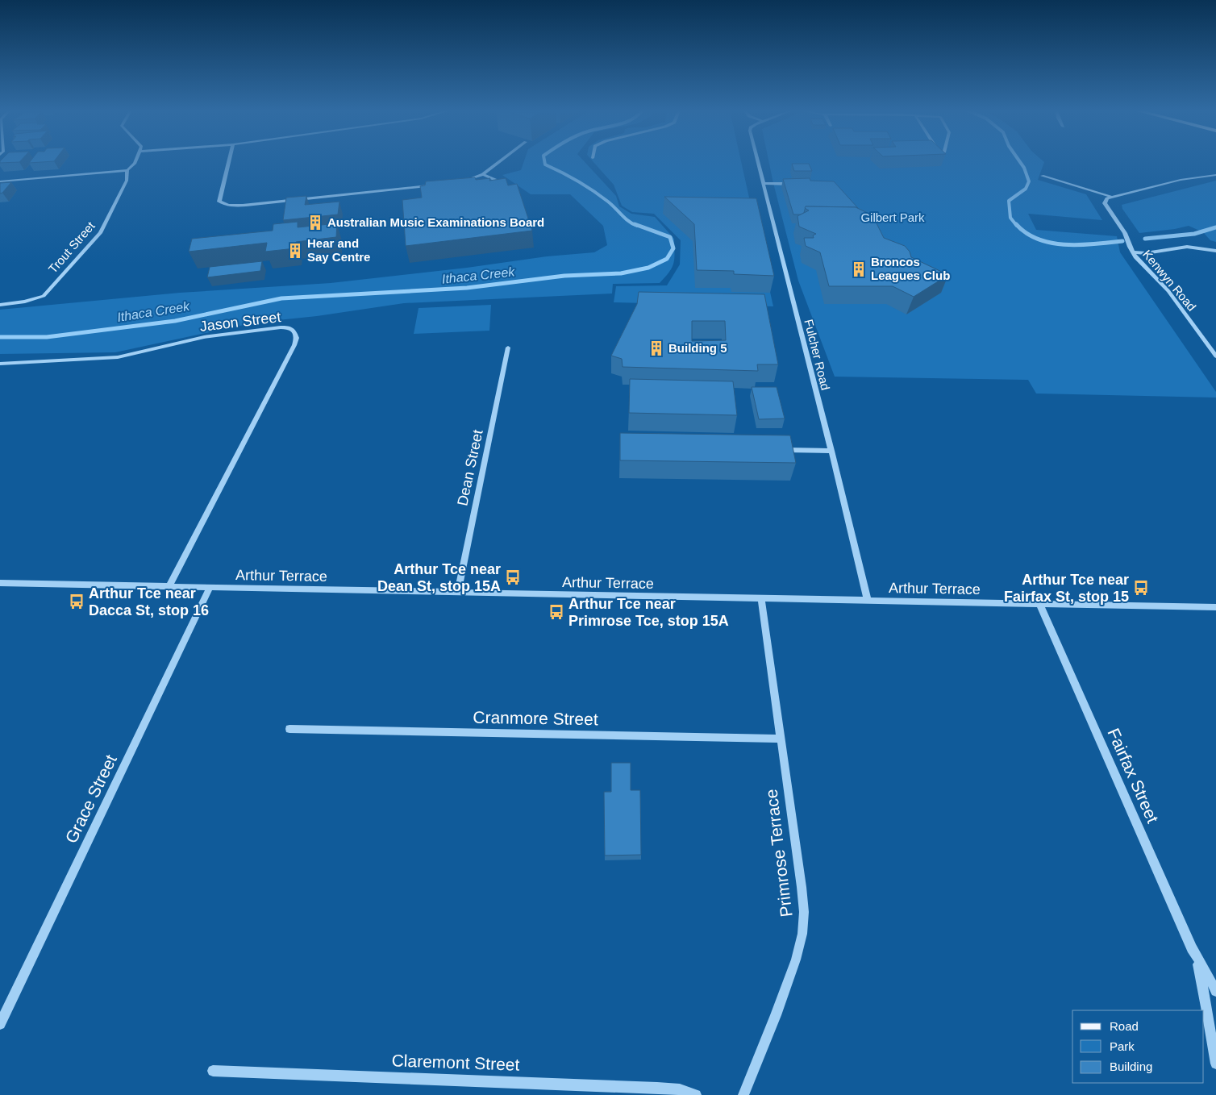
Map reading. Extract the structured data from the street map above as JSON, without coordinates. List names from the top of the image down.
{
  "streets": {
    "street": [
      "Trout Street",
      "Kenwyn Road",
      "Jason Street",
      "Fulcher Road",
      "Dean Street",
      "Arthur Terrace",
      "Cranmore Street",
      "Fairfax Street",
      "Grace Street",
      "Primrose Terrace",
      "Claremont Street"
    ]
  },
  "crossings": [
    ["Jason Street", "Arthur Terrace"],
    ["Fulcher Road", "Arthur Terrace"],
    ["Dean Street", "Arthur Terrace"],
    ["Arthur Terrace", "Fairfax Street"],
    ["Arthur Terrace", "Grace Street"],
    ["Arthur Terrace", "Primrose Terrace"],
    ["Cranmore Street", "Primrose Terrace"]
  ],
  "water": ["Ithaca Creek"],
  "parks": ["Gilbert Park"],
  "places": {
    "building": [
      "Australian Music Examinations Board",
      "Hear and Say Centre",
      "Broncos Leagues Club",
      "Building 5"
    ],
    "bus stop": [
      "Arthur Tce near Dean St, stop 15A",
      "Arthur Tce near Fairfax St, stop 15",
      "Arthur Tce near Dacca St, stop 16",
      "Arthur Tce near Primrose Tce, stop 15A"
    ]
  },
  "legend": ["Road", "Park", "Building"]
}
